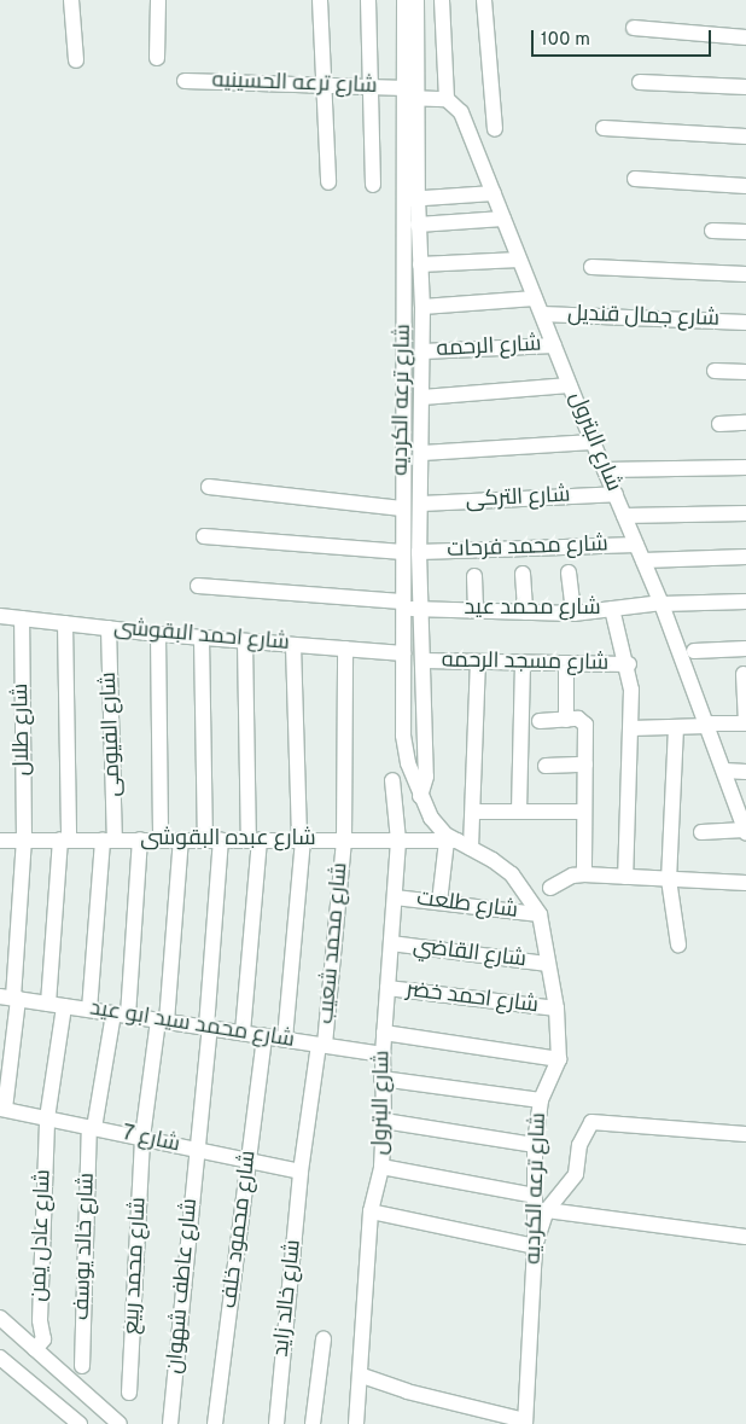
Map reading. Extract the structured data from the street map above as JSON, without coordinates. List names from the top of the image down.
{
  "streets": {
    "street": [
      "شارع ترعه الحسينيه",
      "شارع جمال قنديل",
      "شارع الرحمه",
      "شارع ترعه الكرديه",
      "شارع البترول",
      "شارع التركى",
      "شارع محمد فرحات",
      "شارع محمد عيد",
      "شارع احمد البقوشى",
      "شارع مسجد الرحمه",
      "شارع طلال",
      "شارع الفيومى",
      "شارع عبده البقوشى",
      "شارع طلعت",
      "شارع محمد شعيب",
      "شارع القاضي",
      "شارع احمد خضر",
      "شارع محمد سيد ابو عيد",
      "شارع 7",
      "شارع محمود خلف",
      "شارع عادل يمن",
      "شارع خالد يوسف",
      "شارع محمد ربيع",
      "شارع عاطف شهوان",
      "شارع خالد زايد"
    ]
  },
  "crossings": [
    ["شارع ترعه الحسينيه", "شارع ترعه الكرديه"],
    ["شارع جمال قنديل", "شارع البترول"],
    ["شارع الرحمه", "شارع ترعه الكرديه"],
    ["شارع الرحمه", "شارع البترول"],
    ["شارع ترعه الكرديه", "شارع التركى"],
    ["شارع ترعه الكرديه", "شارع محمد فرحات"],
    ["شارع ترعه الكرديه", "شارع محمد عيد"],
    ["شارع ترعه الكرديه", "شارع احمد البقوشى"],
    ["شارع ترعه الكرديه", "شارع مسجد الرحمه"],
    ["شارع ترعه الكرديه", "شارع عبده البقوشى"],
    ["شارع ترعه الكرديه", "شارع طلعت"],
    ["شارع ترعه الكرديه", "شارع القاضي"],
    ["شارع ترعه الكرديه", "شارع احمد خضر"],
    ["شارع البترول", "شارع التركى"],
    ["شارع البترول", "شارع محمد فرحات"],
    ["شارع البترول", "شارع محمد عيد"],
    ["شارع البترول", "شارع عبده البقوشى"],
    ["شارع البترول", "شارع طلعت"],
    ["شارع البترول", "شارع القاضي"],
    ["شارع البترول", "شارع احمد خضر"],
    ["شارع البترول", "شارع محمد سيد ابو عيد"],
    ["شارع احمد البقوشى", "شارع طلال"],
    ["شارع احمد البقوشى", "شارع الفيومى"],
    ["شارع احمد البقوشى", "شارع محمد شعيب"],
    ["شارع احمد البقوشى", "شارع عادل يمن"],
    ["شارع طلال", "شارع عبده البقوشى"],
    ["شارع طلال", "شارع محمد سيد ابو عيد"],
    ["شارع طلال", "شارع 7"],
    ["شارع الفيومى", "شارع عبده البقوشى"],
    ["شارع الفيومى", "شارع محمد سيد ابو عيد"],
    ["شارع عبده البقوشى", "شارع محمد شعيب"],
    ["شارع عبده البقوشى", "شارع عادل يمن"],
    ["شارع عبده البقوشى", "شارع خالد يوسف"],
    ["شارع عبده البقوشى", "شارع محمد ربيع"],
    ["شارع محمد شعيب", "شارع محمد سيد ابو عيد"],
    ["شارع محمد شعيب", "شارع 7"],
    ["شارع محمد شعيب", "شارع خالد زايد"],
    ["شارع محمد سيد ابو عيد", "شارع محمود خلف"],
    ["شارع محمد سيد ابو عيد", "شارع عادل يمن"],
    ["شارع محمد سيد ابو عيد", "شارع خالد يوسف"],
    ["شارع محمد سيد ابو عيد", "شارع محمد ربيع"],
    ["شارع 7", "شارع محمود خلف"],
    ["شارع 7", "شارع عادل يمن"],
    ["شارع 7", "شارع خالد يوسف"],
    ["شارع 7", "شارع محمد ربيع"],
    ["شارع 7", "شارع عاطف شهوان"],
    ["شارع 7", "شارع خالد زايد"]
  ],
  "scale_bar": "100 m"
}
